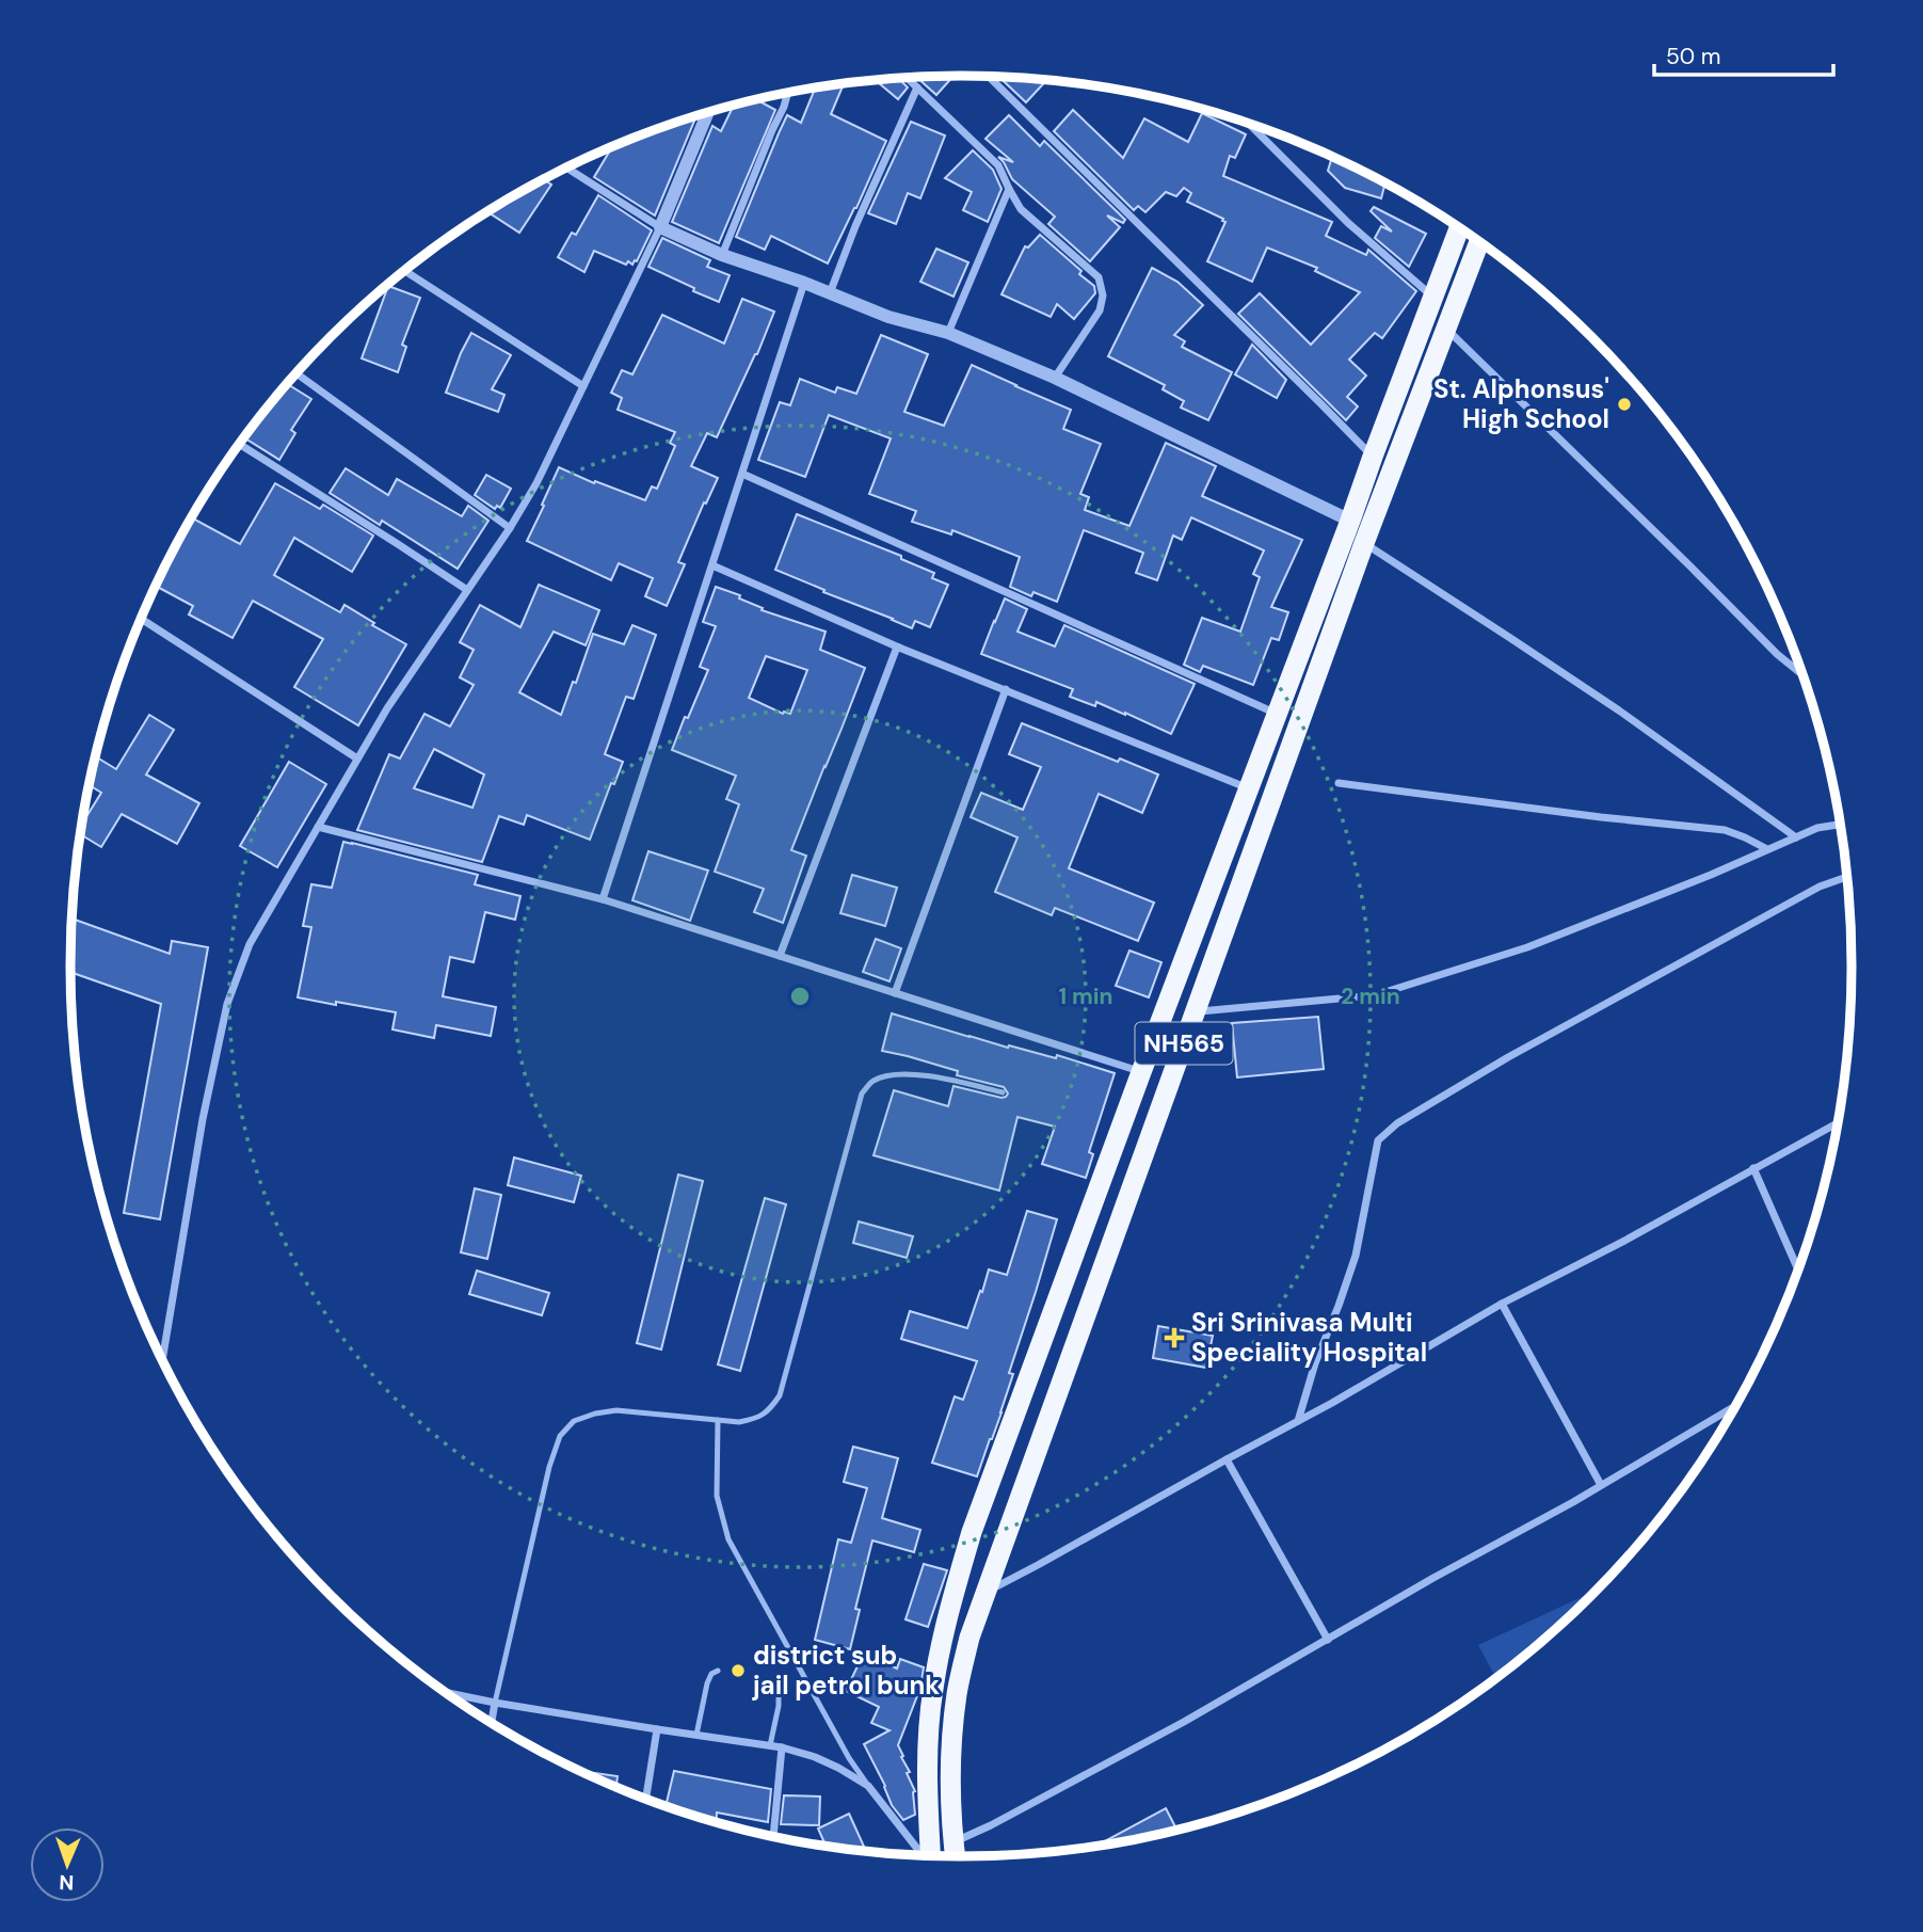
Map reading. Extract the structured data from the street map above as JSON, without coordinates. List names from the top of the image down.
{
  "streets": {
    "highway": ["NH565"]
  },
  "places": {
    "other": ["St. Alphonsus' High School", "district sub jail petrol bunk"],
    "health": ["Sri Srinivasa Multi Speciality Hospital"]
  },
  "scale_bar": "50 m",
  "north": "bottom",
  "rings": ["1 min", "2 min"]
}
